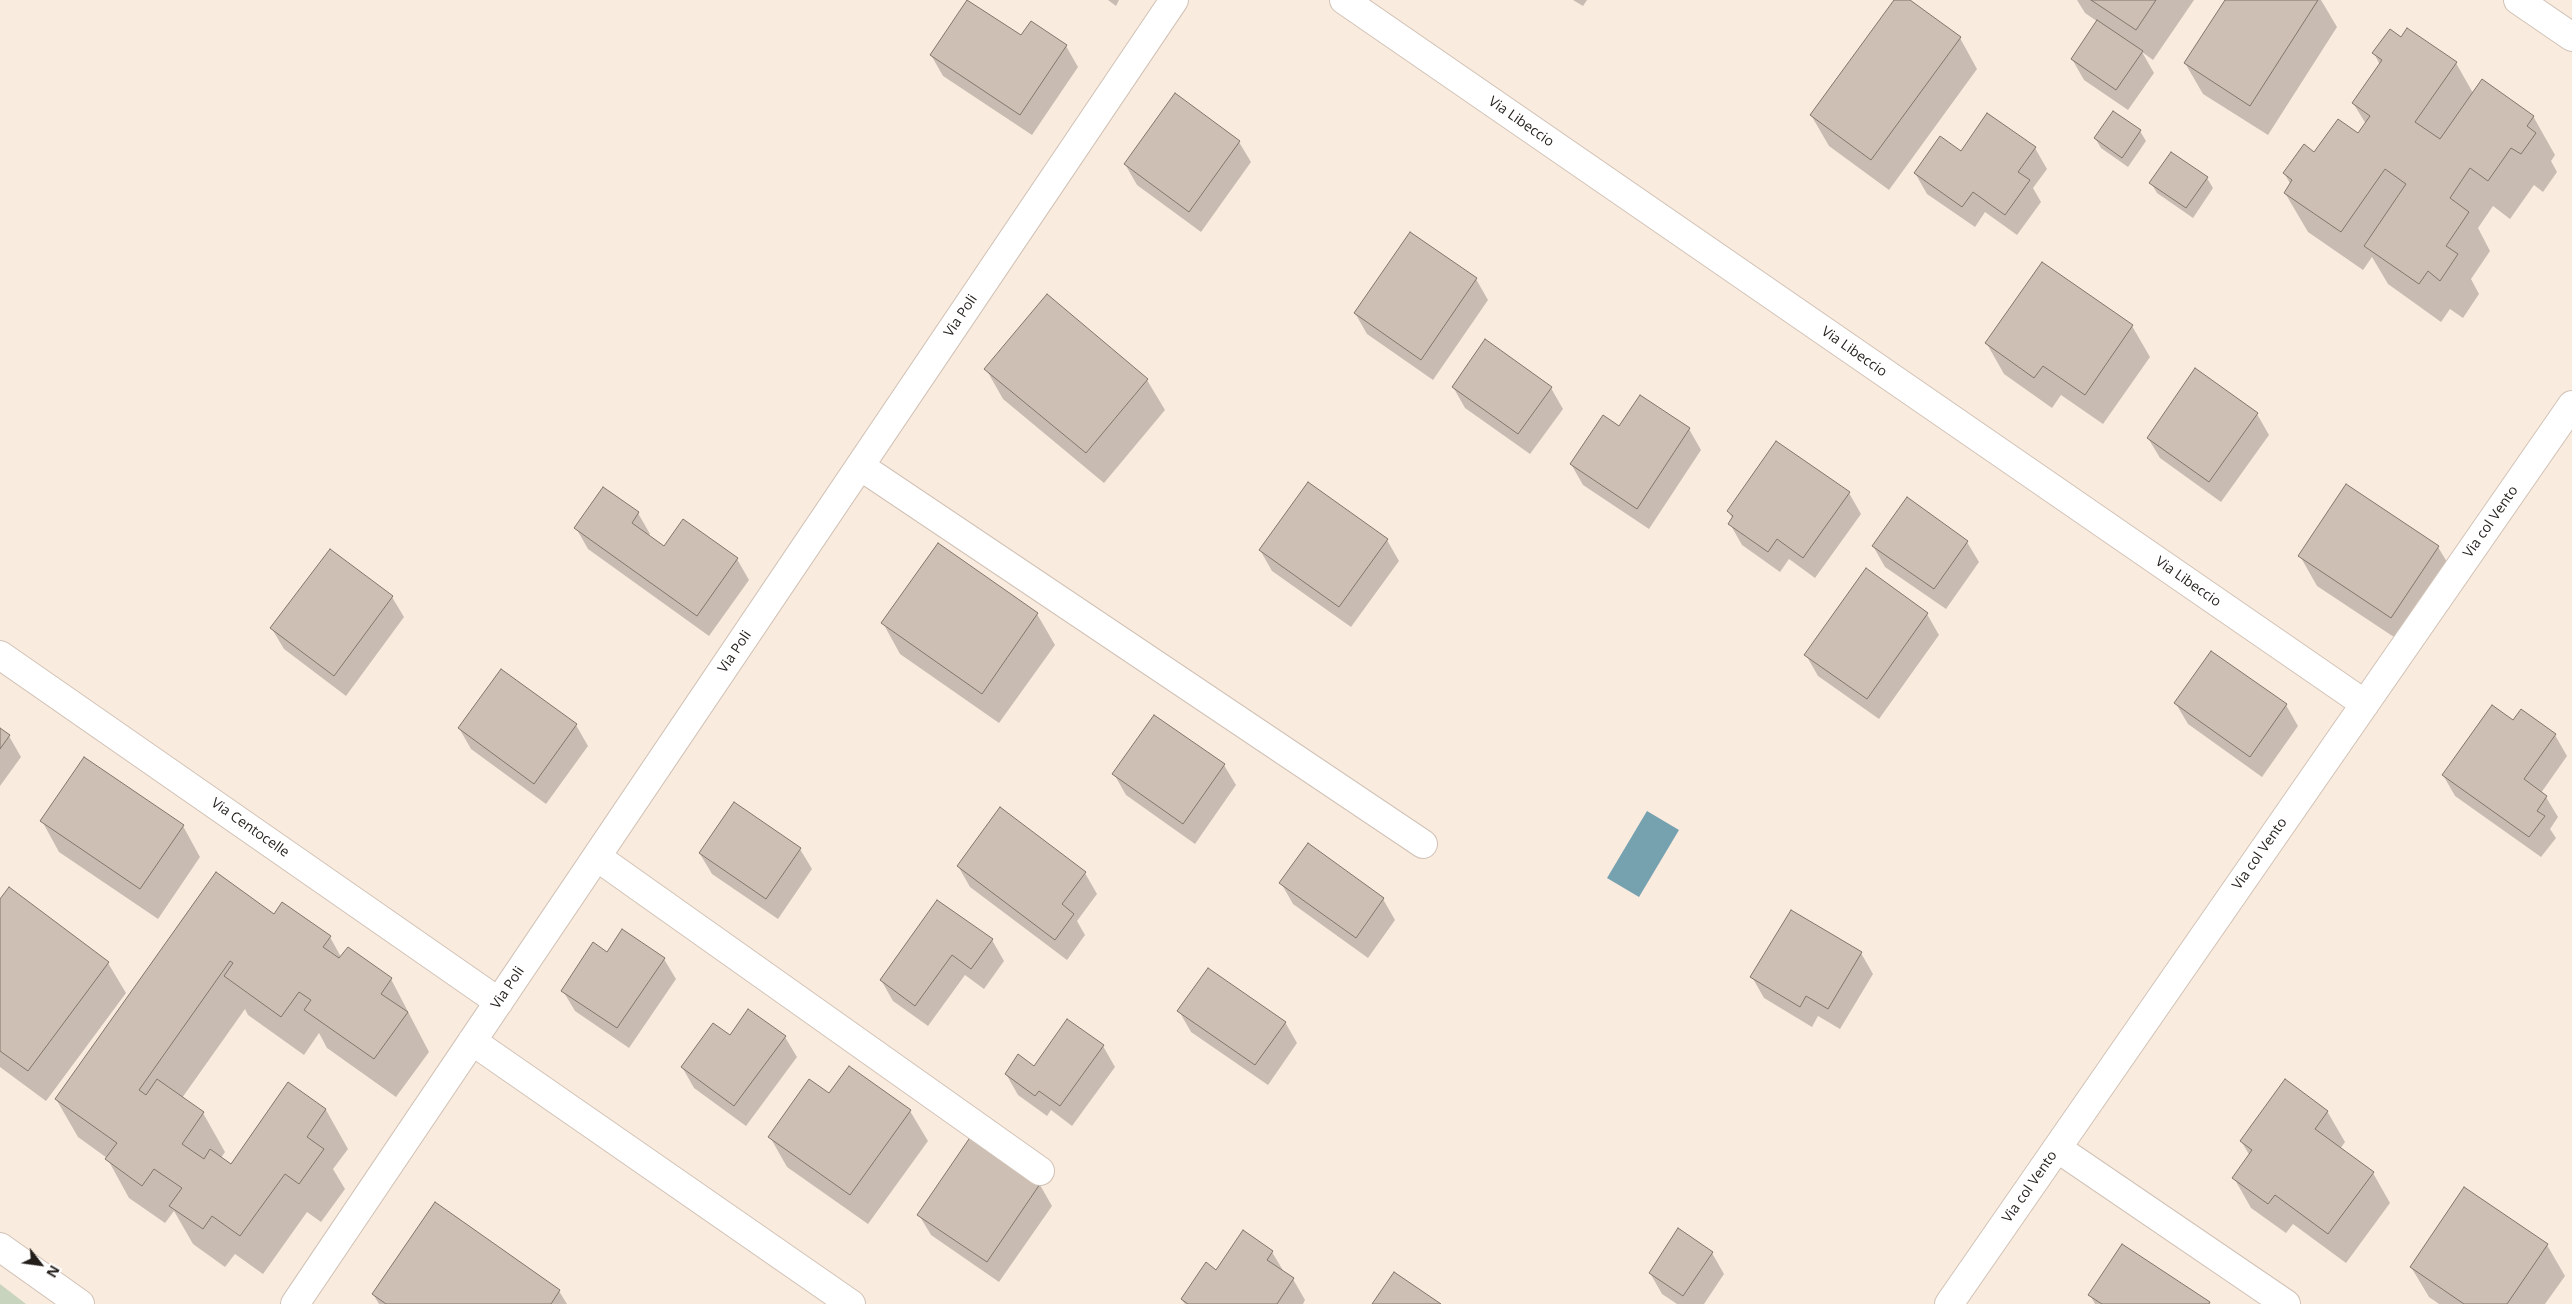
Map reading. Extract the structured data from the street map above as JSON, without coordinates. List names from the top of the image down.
{
  "streets": {
    "street": [
      "Via Libeccio",
      "Via Poli",
      "Via col Vento",
      "Via Centocelle"
    ]
  },
  "crossings": [
    ["Via Libeccio", "Via col Vento"],
    ["Via Poli", "Via Centocelle"]
  ],
  "north": "bottom right"
}
